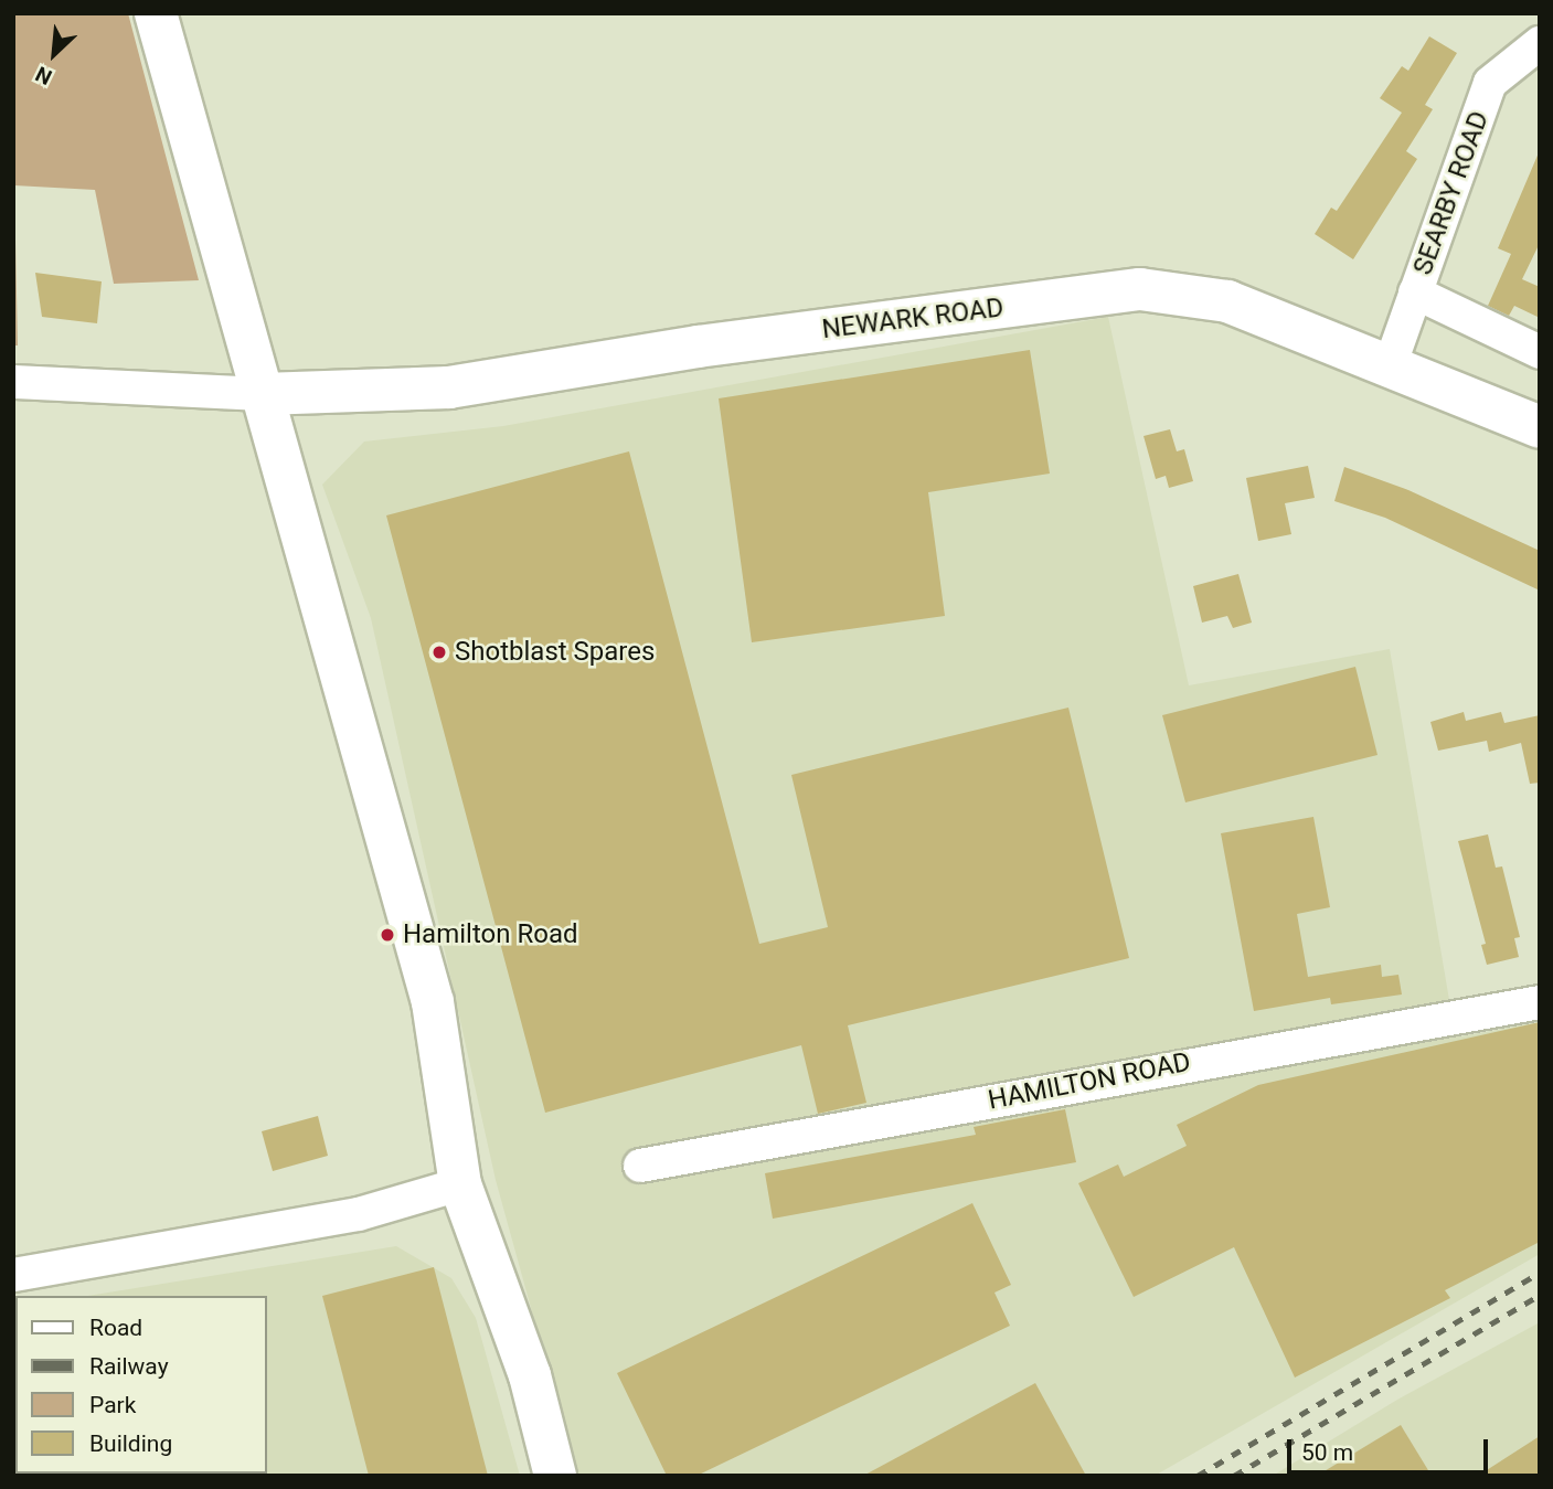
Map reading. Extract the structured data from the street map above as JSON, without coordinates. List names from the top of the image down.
{
  "streets": {
    "main road": ["NEWARK ROAD"],
    "street": ["SEARBY ROAD", "HAMILTON ROAD"]
  },
  "crossings": [
    ["SEARBY ROAD", "NEWARK ROAD"]
  ],
  "places": ["Shotblast Spares", "Hamilton Road"],
  "legend": [
    "Road",
    "Railway",
    "Park",
    "Building"
  ],
  "scale_bar": "50 m",
  "north": "bottom left"
}
